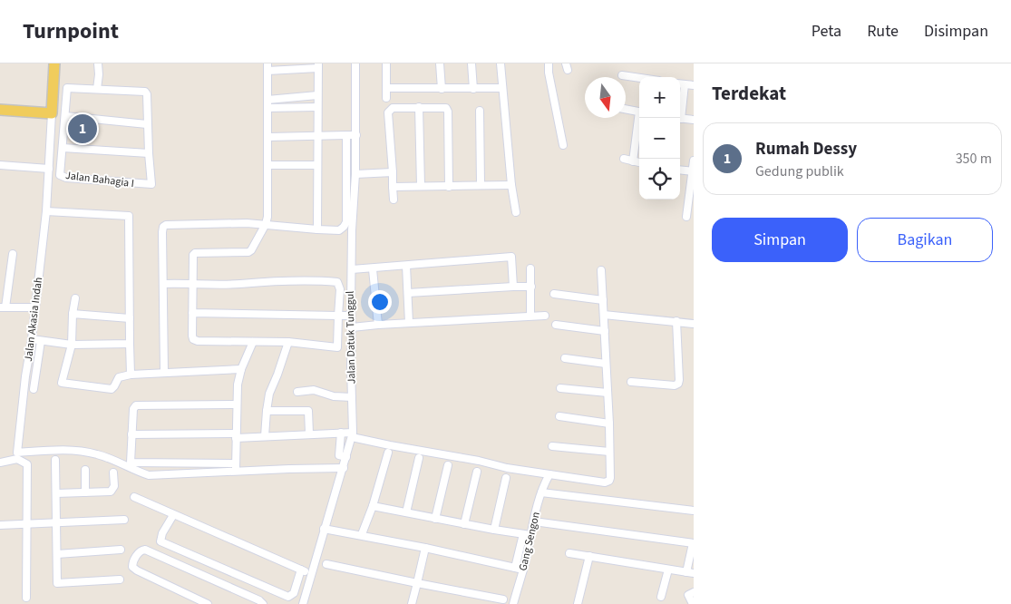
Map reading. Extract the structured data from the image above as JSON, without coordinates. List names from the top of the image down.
{
  "streets": {
    "main road": ["Jalan Akasia Indah"],
    "street": ["Jalan Bahagia I", "Jalan Datuk Tunggul", "Gang Sengon"]
  },
  "north": "bottom",
  "page": {
    "header": "Turnpoint",
    "nav": ["Peta", "Rute", "Disimpan"],
    "heading": "Terdekat",
    "map_buttons": ["+", "−"],
    "pins": "1",
    "list": [
      {
        "mark": "1",
        "name": "Rumah Dessy",
        "note": "Gedung publik",
        "value": "350 m"
      }
    ],
    "buttons": ["Simpan", "Bagikan"]
  }
}
